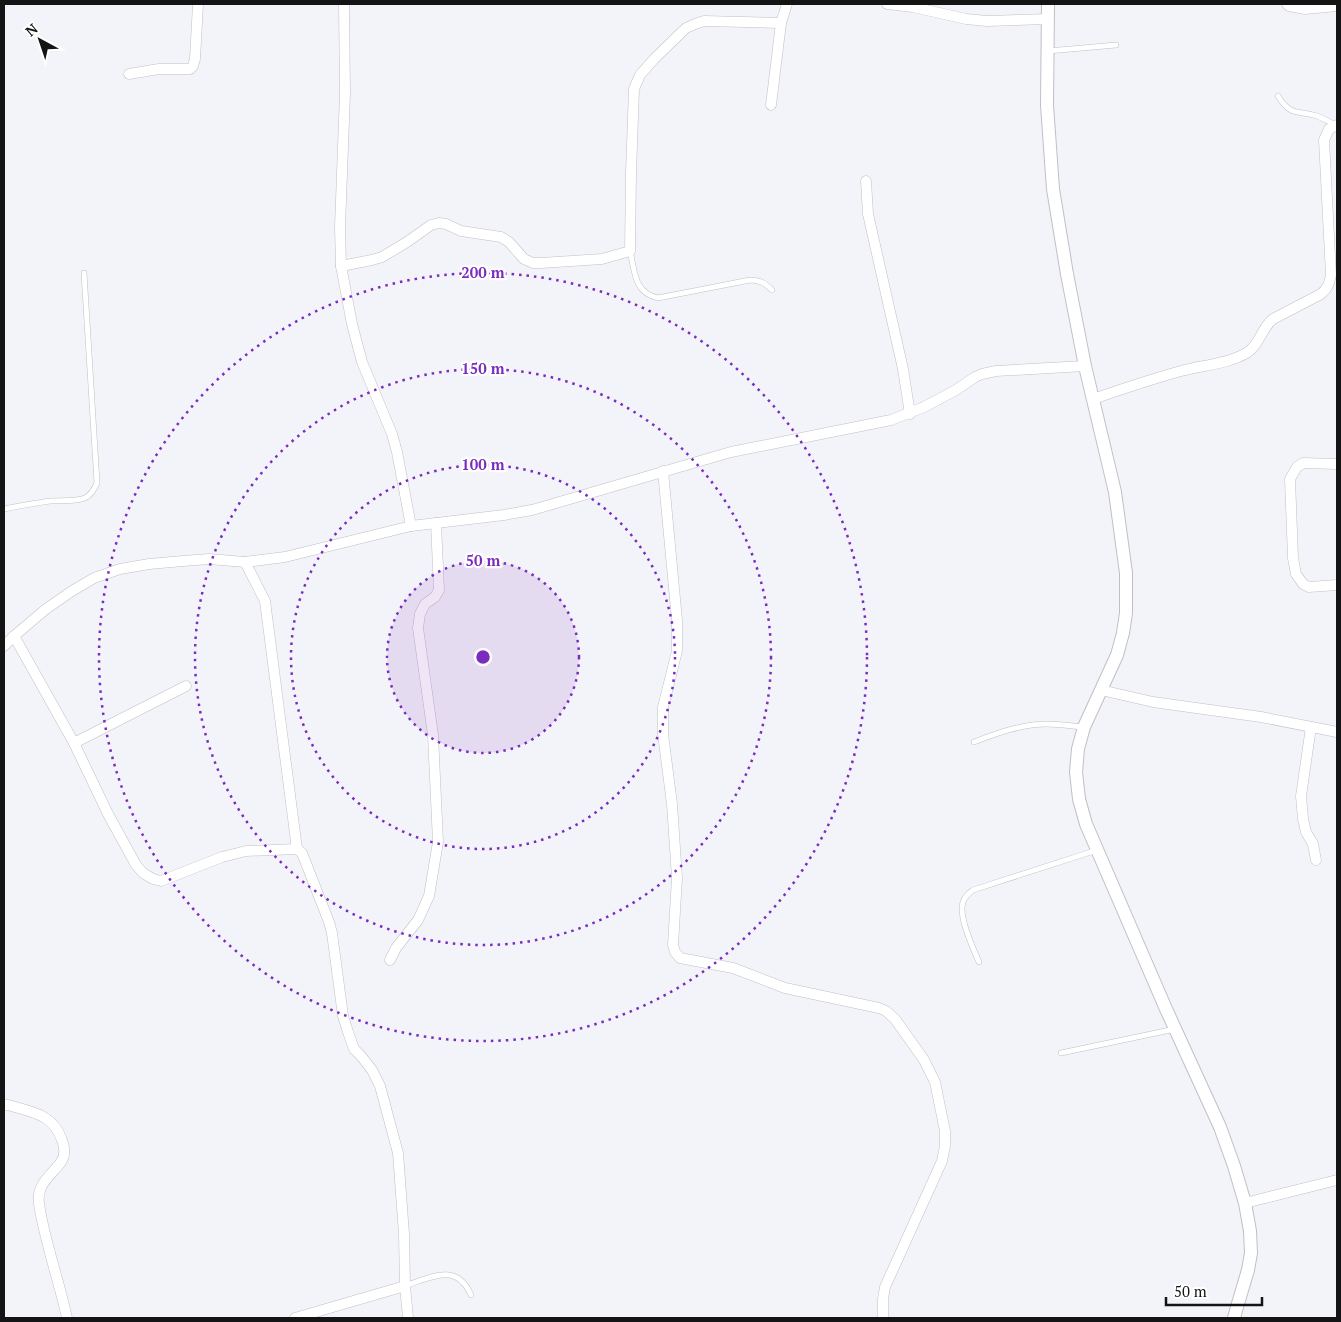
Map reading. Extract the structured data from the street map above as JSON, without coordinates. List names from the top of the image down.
{
  "scale_bar": "50 m",
  "north": "top left",
  "rings": [
    "200 m",
    "150 m",
    "100 m",
    "50 m"
  ]
}
